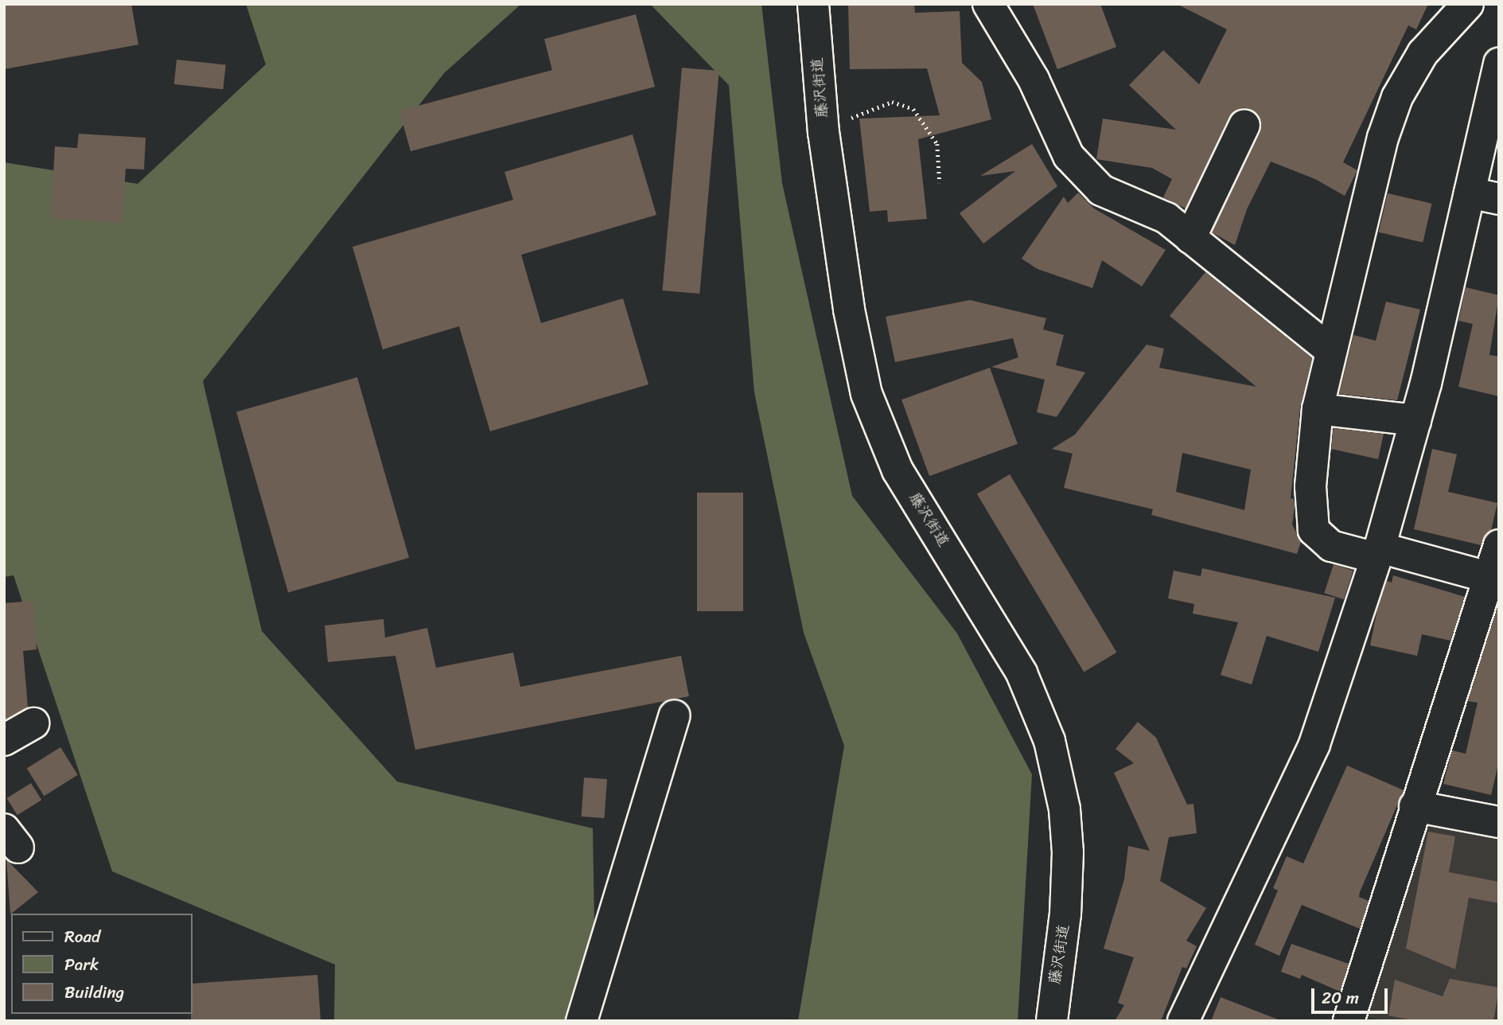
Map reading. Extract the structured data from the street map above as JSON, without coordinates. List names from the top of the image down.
{
  "streets": {
    "main road": ["藤沢街道"]
  },
  "legend": ["Road", "Park", "Building"],
  "scale_bar": "20 m"
}
